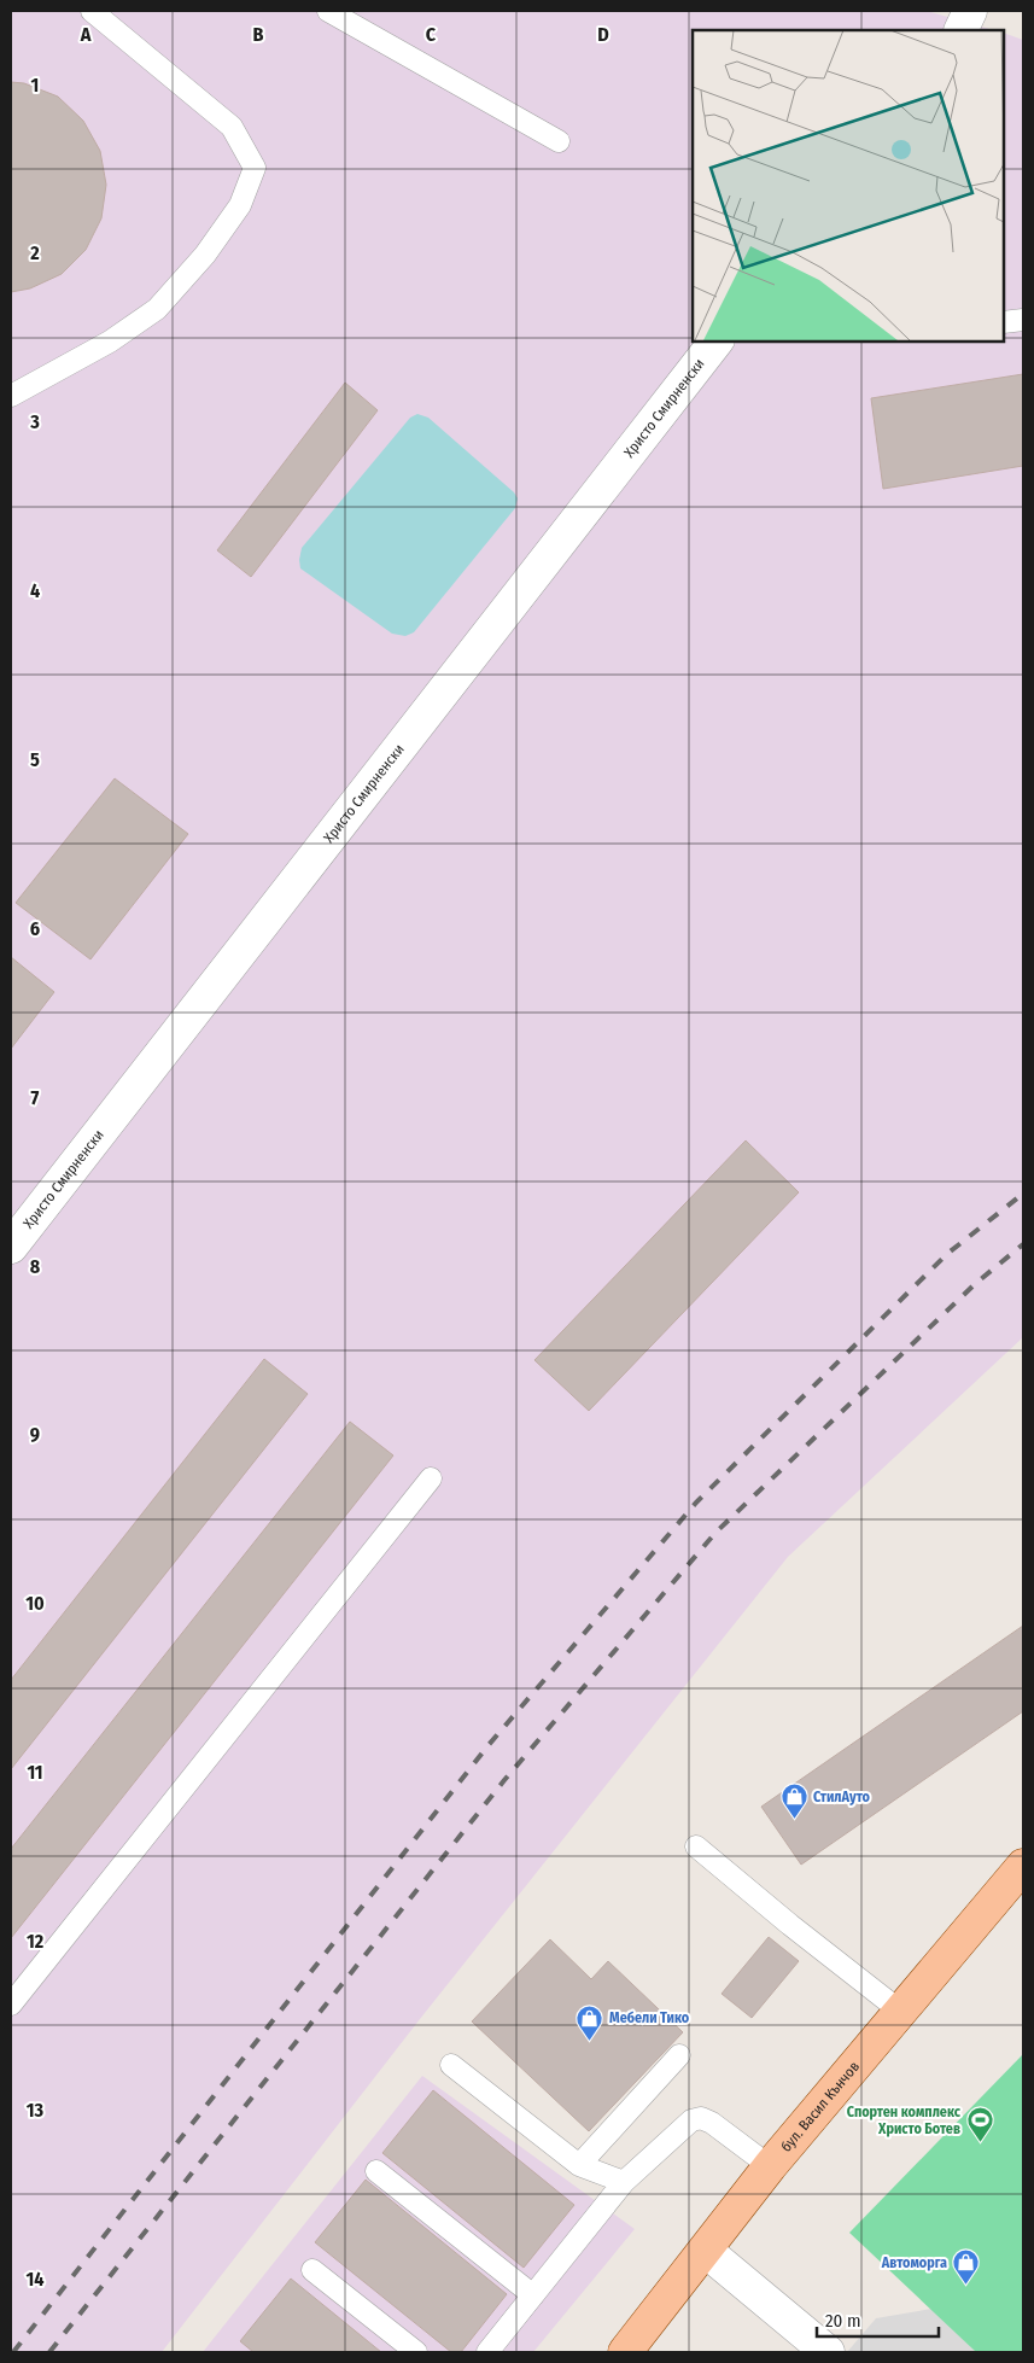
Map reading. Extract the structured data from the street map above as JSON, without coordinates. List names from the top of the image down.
{
  "streets": {
    "main road": ["бул. Васил Кънчов"],
    "street": ["Христо Смирненски"]
  },
  "places": {
    "shop": ["СтилАуто", "Мебели Тико", "Автоморга"],
    "sports": ["Спортен комплекс Христо Ботев"]
  },
  "scale_bar": "20 m",
  "grid": {
    "columns": [
      "A",
      "B",
      "C",
      "D"
    ],
    "rows": [
      "1",
      "2",
      "3",
      "4",
      "5",
      "6",
      "7",
      "8",
      "9",
      "10",
      "11",
      "12",
      "13",
      "14"
    ]
  }
}
